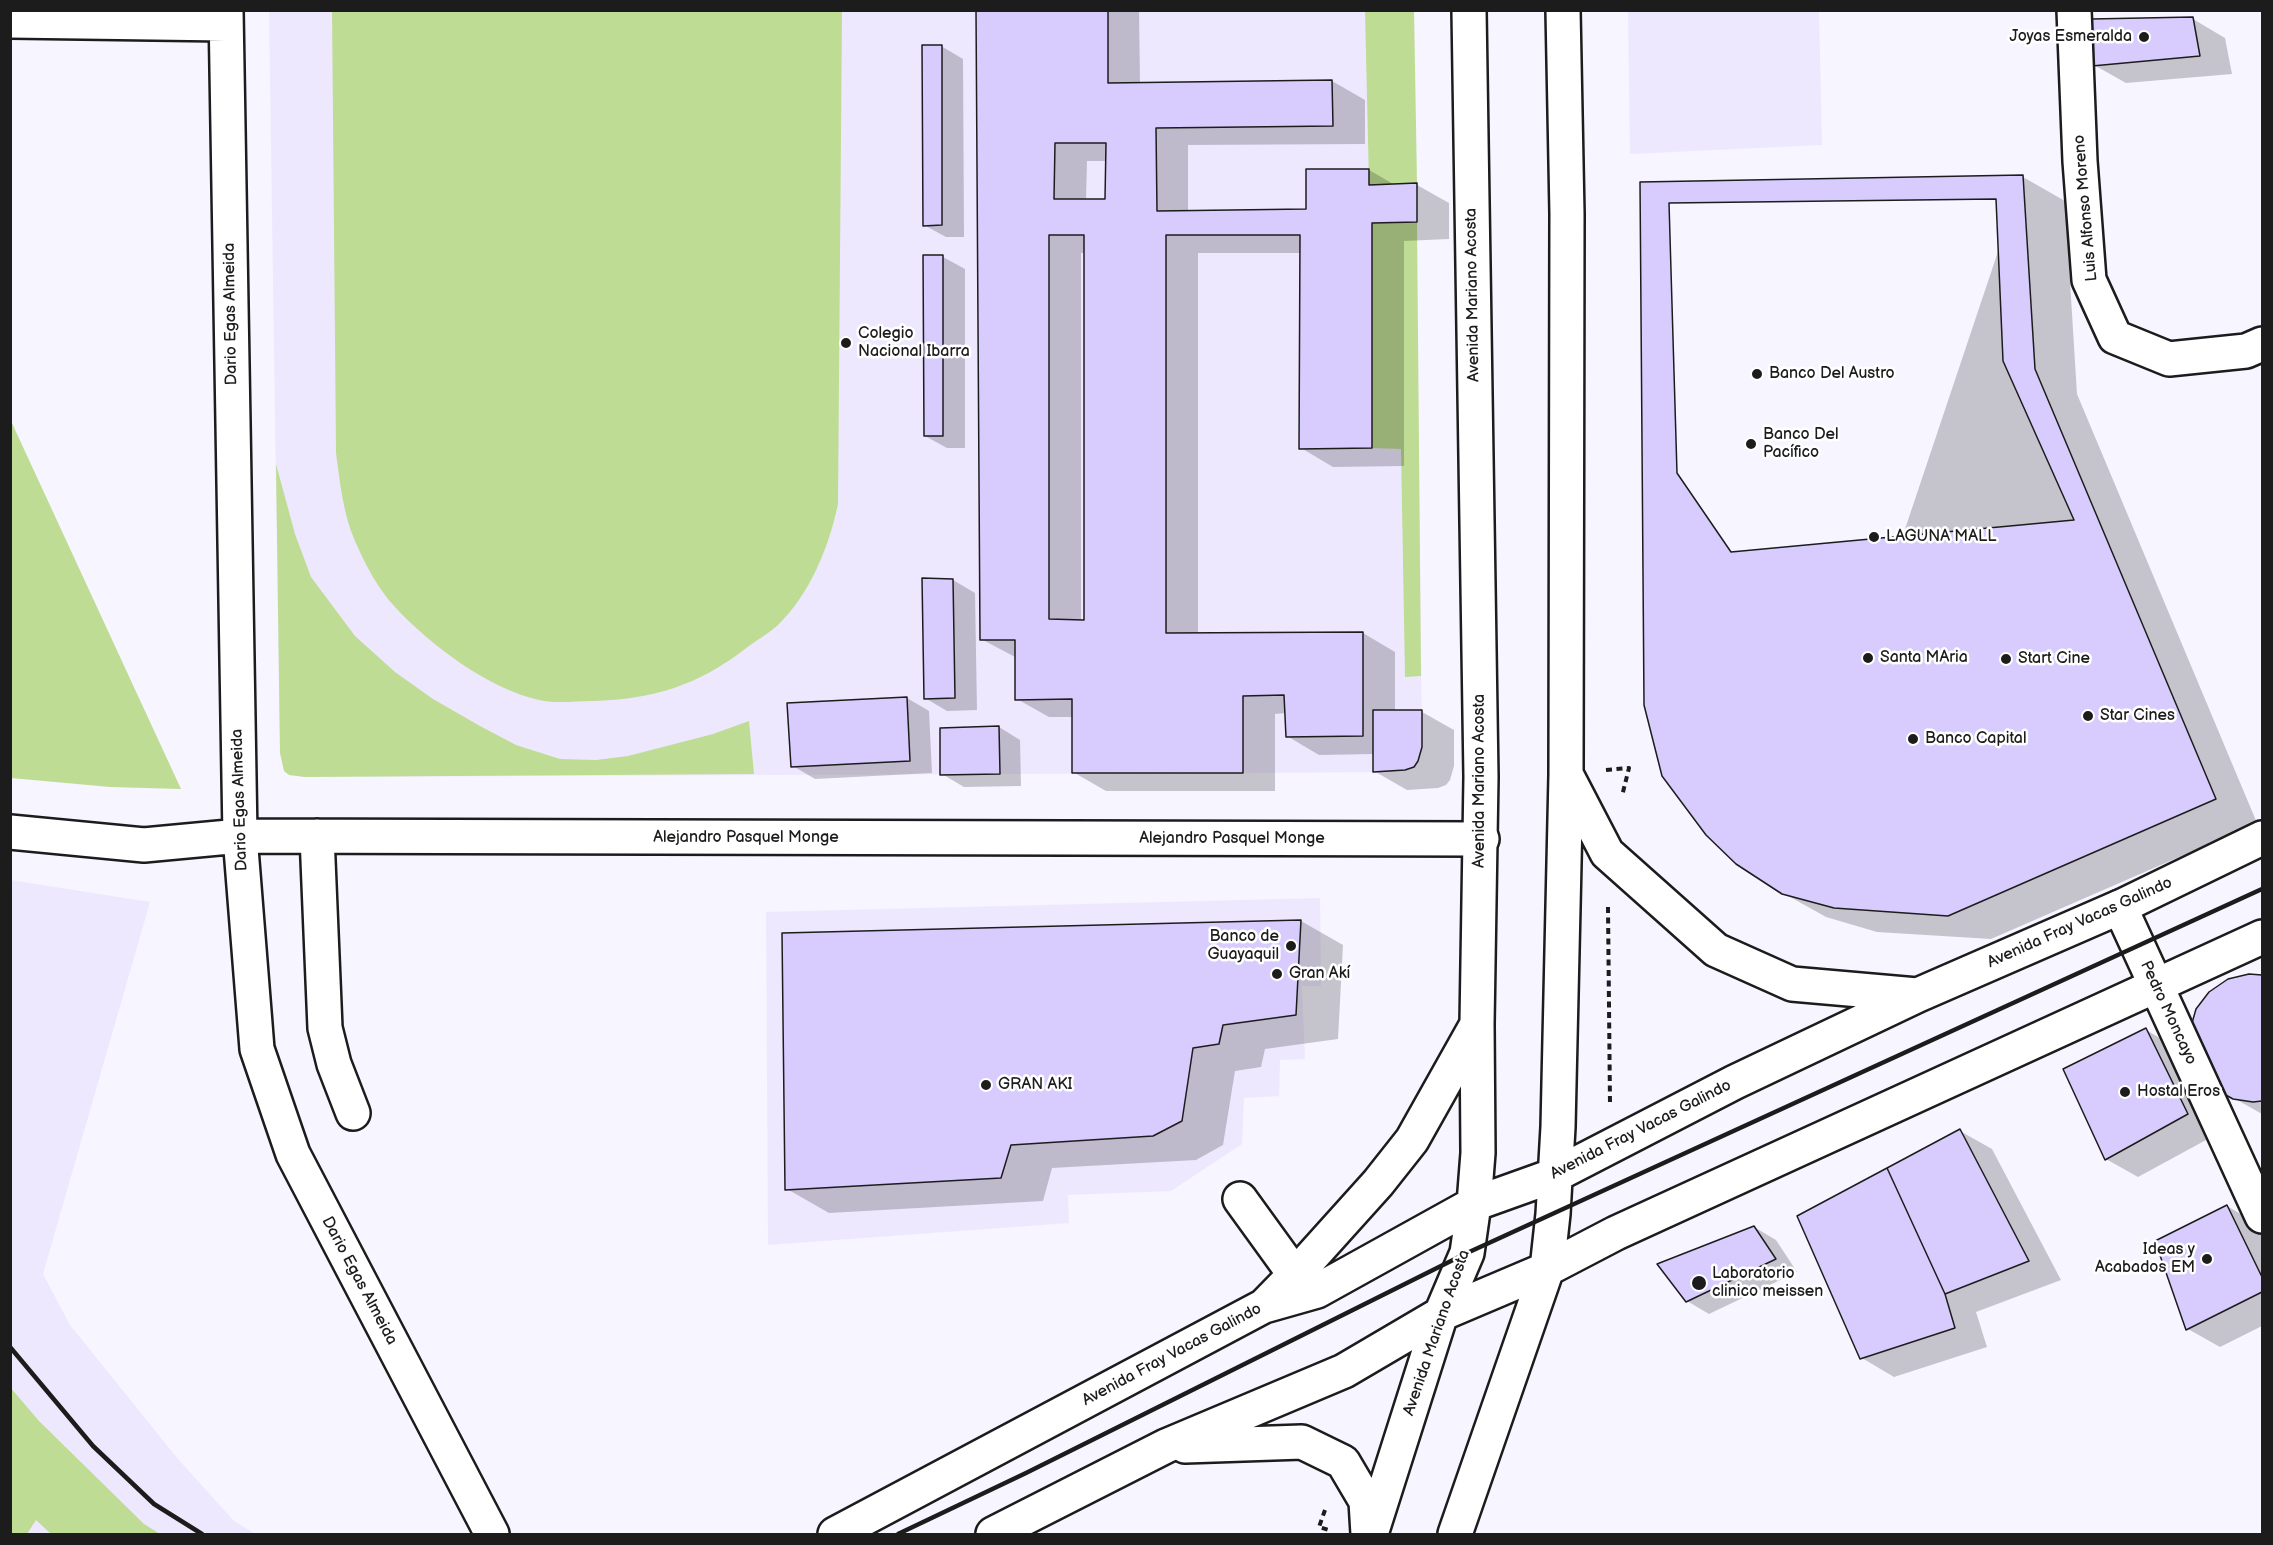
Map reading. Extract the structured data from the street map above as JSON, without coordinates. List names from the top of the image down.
{
  "streets": {
    "main road": [
      "Luis Alfonso Moreno",
      "Avenida Mariano Acosta",
      "Dario Egas Almeida",
      "Alejandro Pasquel Monge",
      "Avenida Fray Vacas Galindo",
      "Pedro Moncayo"
    ]
  },
  "crossings": [
    ["Avenida Mariano Acosta", "Alejandro Pasquel Monge"],
    ["Avenida Mariano Acosta", "Avenida Fray Vacas Galindo"],
    ["Dario Egas Almeida", "Alejandro Pasquel Monge"],
    ["Avenida Fray Vacas Galindo", "Pedro Moncayo"]
  ],
  "places": [
    "Joyas Esmeralda",
    "Colegio Nacional Ibarra",
    "Banco Del Austro",
    "Banco Del Pacífico",
    "LAGUNA MALL",
    "Santa MAria",
    "Start Cine",
    "Star Cines",
    "Banco Capital",
    "Banco de Guayaquil",
    "Gran Akí",
    "GRAN AKI",
    "Hostal Eros",
    "Ideas y Acabados EM",
    "Laboratorio clinico meissen"
  ]
}
